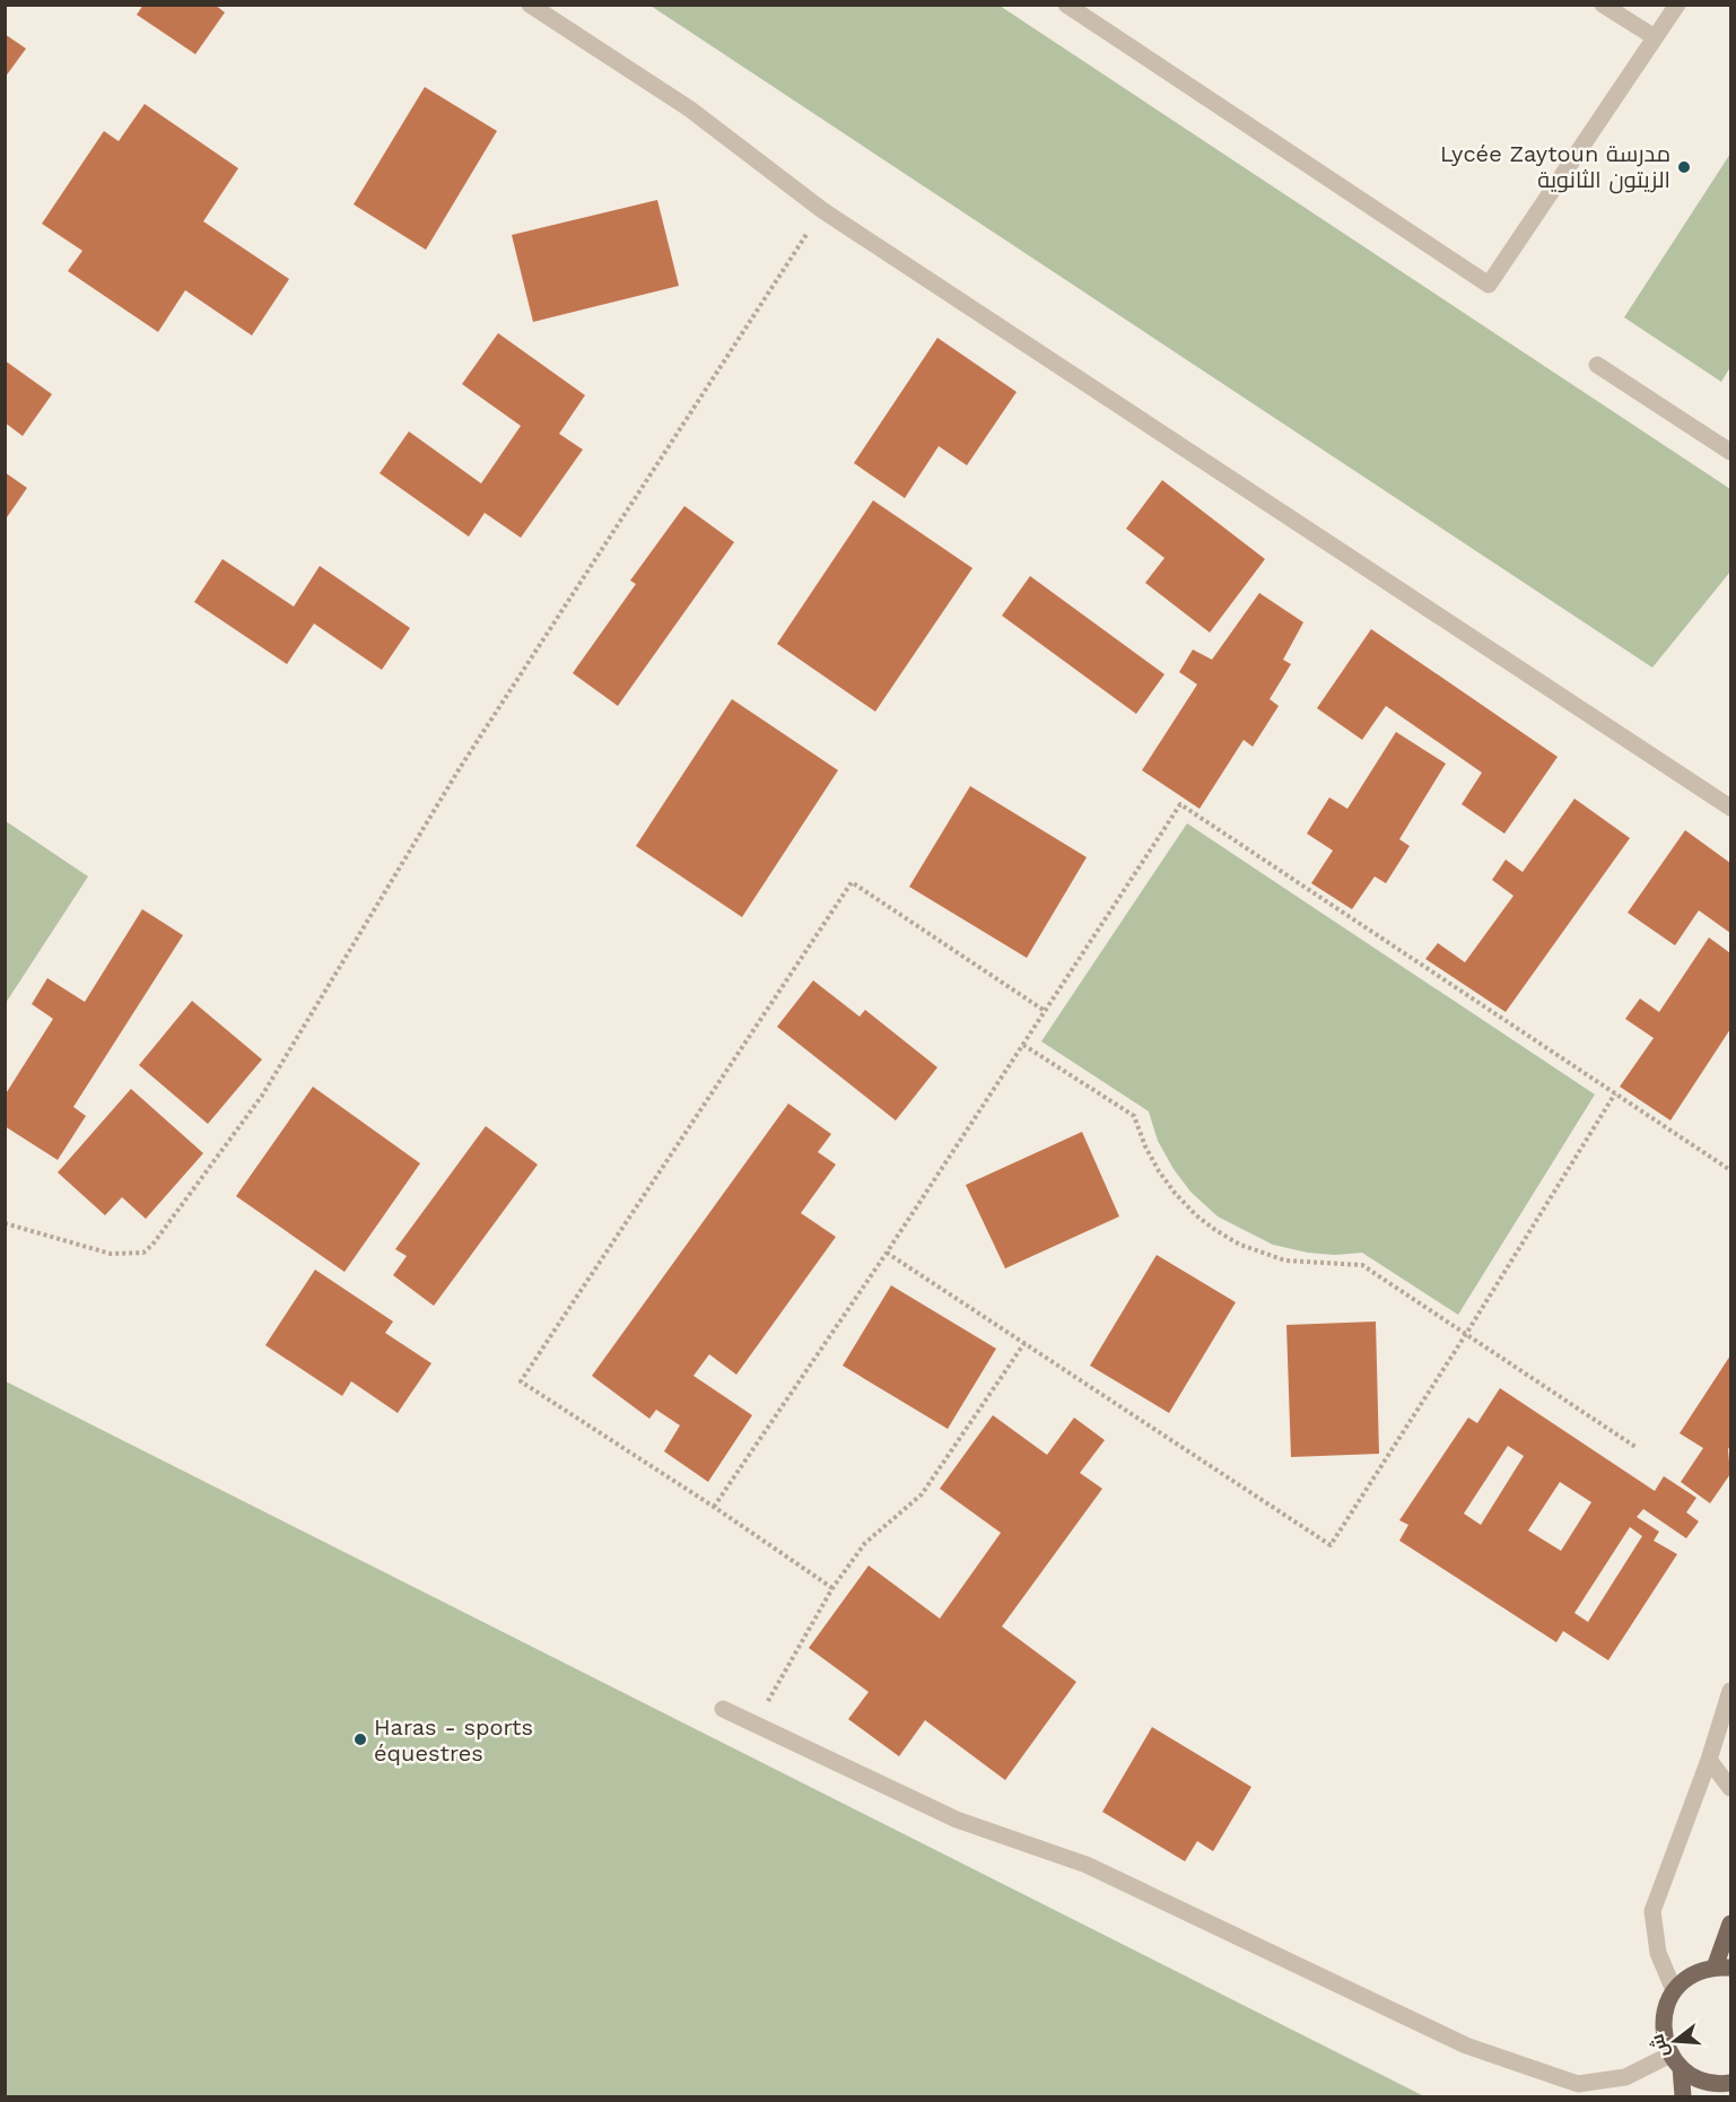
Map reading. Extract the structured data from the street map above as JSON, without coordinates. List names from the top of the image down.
{
  "places": ["Lycée Zaytoun مدرسة الزيتون الثانوية", "Haras - sports équestres"],
  "north": "left"
}
